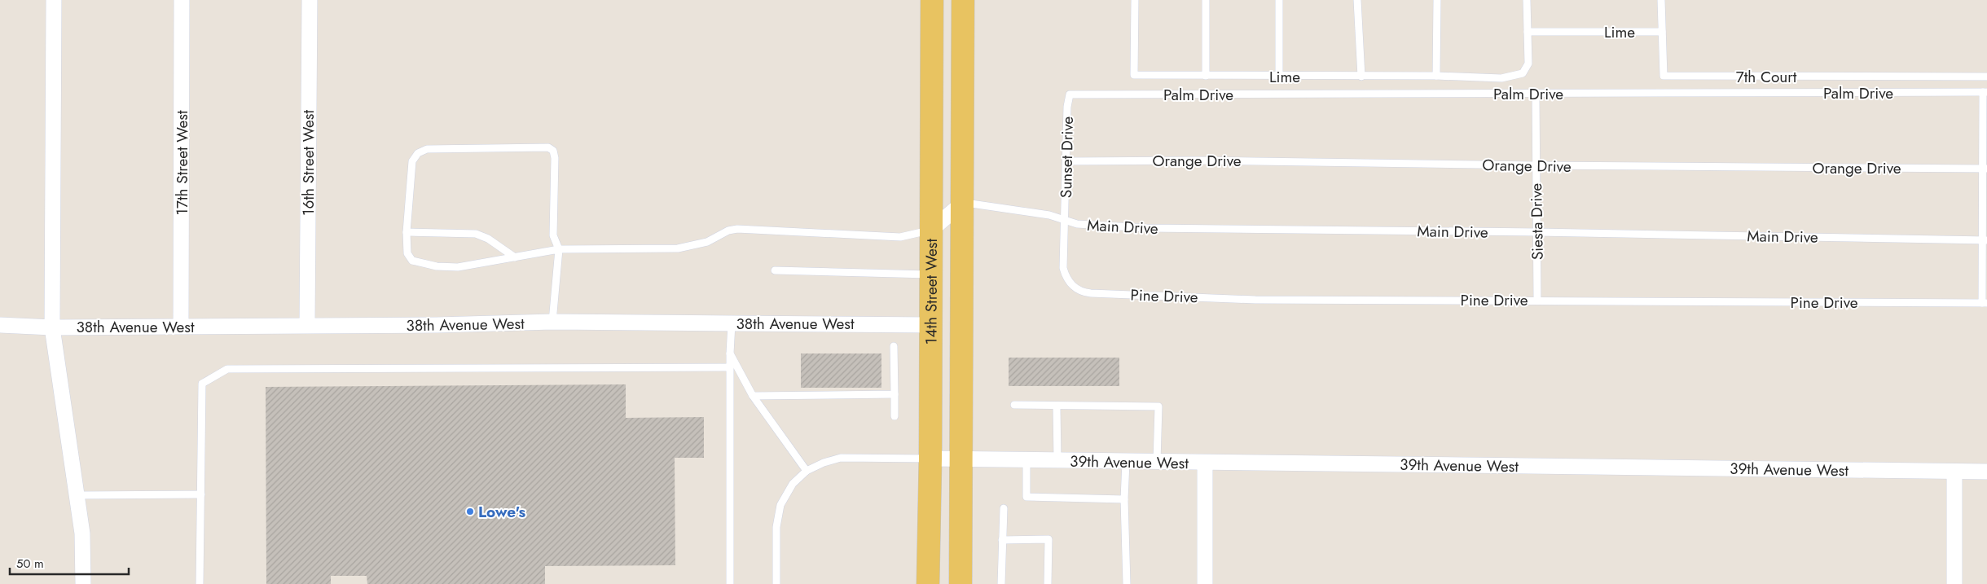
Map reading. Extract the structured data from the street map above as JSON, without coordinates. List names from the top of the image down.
{
  "streets": {
    "main road": ["14th Street West"],
    "street": [
      "17th Street West",
      "16th Street West",
      "38th Avenue West",
      "39th Avenue West"
    ],
    "lane": [
      "Lime",
      "7th Court",
      "Palm Drive",
      "Sunset Drive",
      "Orange Drive",
      "Siesta Drive",
      "Main Drive",
      "Pine Drive"
    ]
  },
  "crossings": [
    ["Lime", "7th Court"],
    ["Palm Drive", "Sunset Drive"],
    ["Palm Drive", "Siesta Drive"],
    ["Sunset Drive", "Orange Drive"],
    ["Sunset Drive", "Main Drive"],
    ["Sunset Drive", "Pine Drive"],
    ["Orange Drive", "Siesta Drive"],
    ["17th Street West", "38th Avenue West"],
    ["16th Street West", "38th Avenue West"],
    ["Siesta Drive", "Main Drive"],
    ["Siesta Drive", "Pine Drive"],
    ["Main Drive", "14th Street West"],
    ["Main Drive", "Pine Drive"],
    ["14th Street West", "38th Avenue West"],
    ["14th Street West", "39th Avenue West"]
  ],
  "places": ["Lowe's"],
  "scale_bar": "50 m"
}
